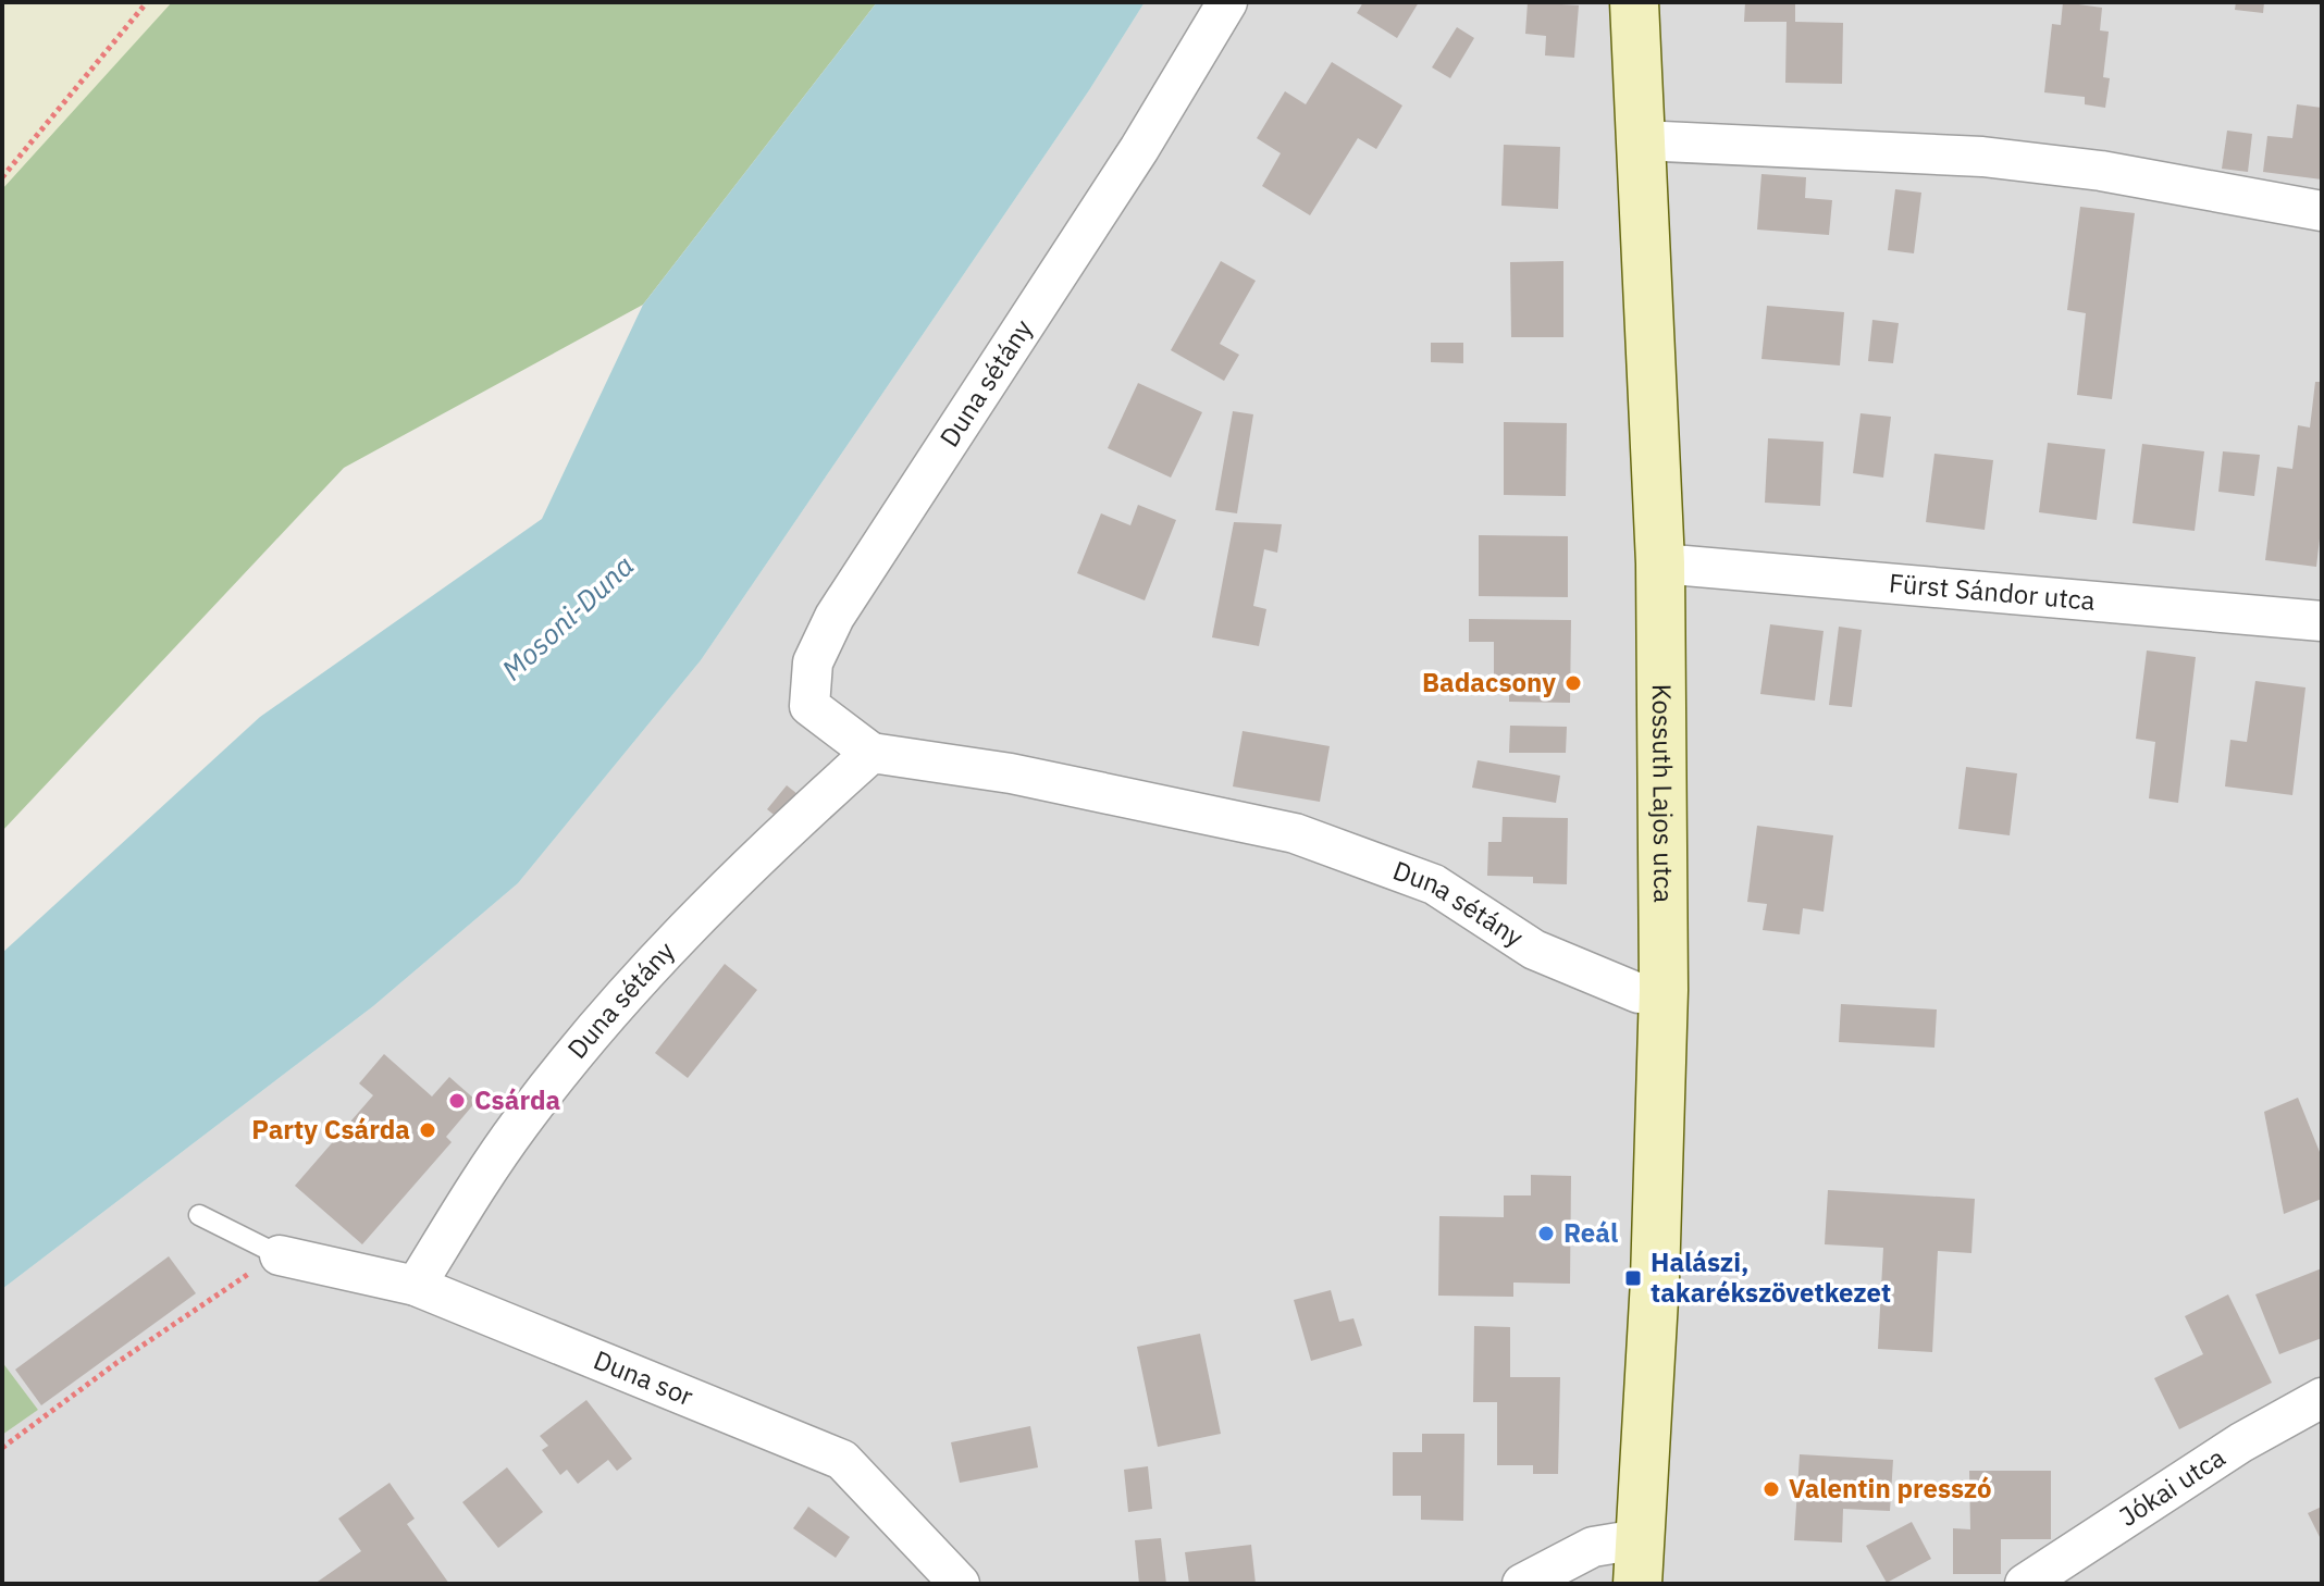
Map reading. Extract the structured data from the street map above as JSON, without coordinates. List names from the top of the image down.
{
  "streets": {
    "main road": ["Kossuth Lajos utca"],
    "street": [
      "Duna sétány",
      "Fürst Sándor utca",
      "Duna sor",
      "Jókai utca"
    ]
  },
  "crossings": [
    ["Duna sétány", "Kossuth Lajos utca"],
    ["Duna sétány", "Duna sor"],
    ["Fürst Sándor utca", "Kossuth Lajos utca"]
  ],
  "water": ["Mosoni-Duna"],
  "places": {
    "other": [
      "Badacsony",
      "Csárda",
      "Party Csárda",
      "Reál",
      "Valentin presszó"
    ],
    "transit": ["Halászi, takarékszövetkezet"]
  }
}
